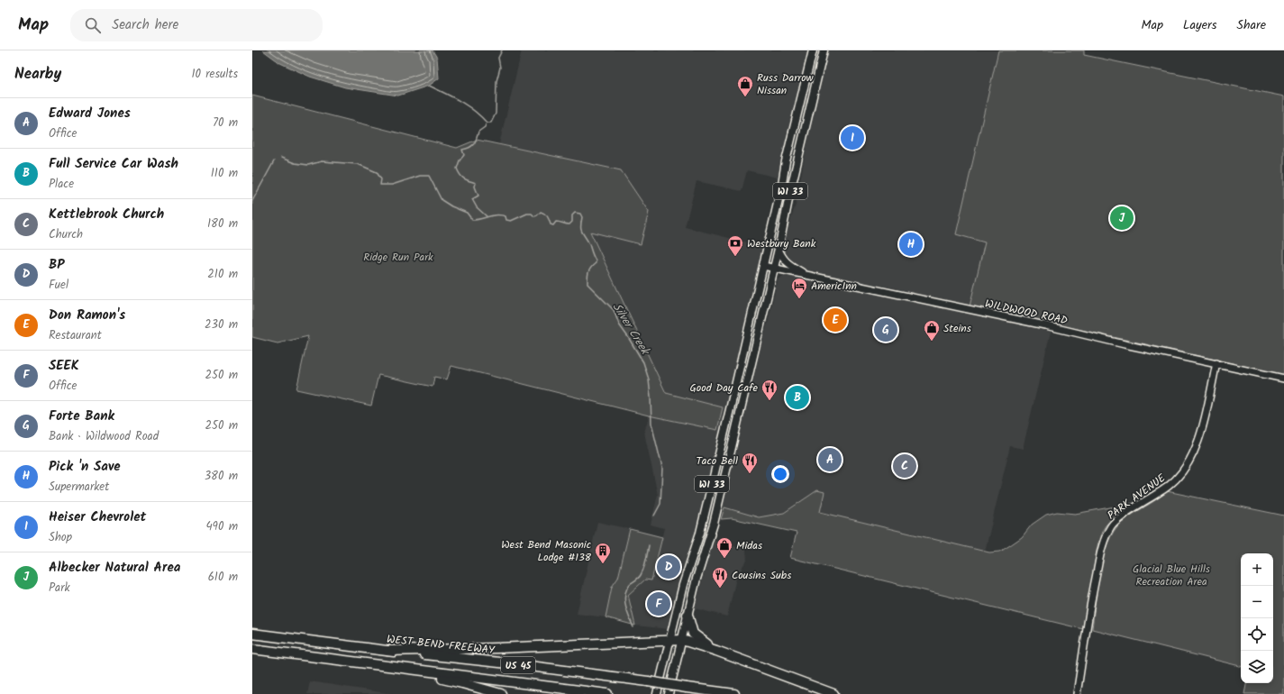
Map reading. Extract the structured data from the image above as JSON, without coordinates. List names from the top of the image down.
{
  "streets": {
    "highway": ["WEST BEND FREEWAY", "US 45"],
    "main road": ["WI 33"],
    "street": ["WILDWOOD ROAD", "PARK AVENUE"]
  },
  "crossings": [
    ["WI 33", "WILDWOOD ROAD"],
    ["WILDWOOD ROAD", "PARK AVENUE"]
  ],
  "water": ["Silver Creek"],
  "parks": ["Ridge Run Park", "Glacial Blue Hills Recreation Area"],
  "places": {
    "shop": ["Russ Darrow Nissan", "Steins", "Midas"],
    "bank": ["Westbury Bank"],
    "hotel": ["AmericInn"],
    "restaurant": ["Good Day Cafe", "Taco Bell", "Cousins Subs"],
    "building": ["West Bend Masonic Lodge #138"]
  },
  "page": {
    "header": "Map",
    "search": "Search here",
    "nav": ["Map", "Layers", "Share"],
    "heading": ["Nearby", "10 results"],
    "list": [
      {
        "mark": "A",
        "name": "Edward Jones",
        "note": "Office",
        "value": "70 m"
      },
      {
        "mark": "B",
        "name": "Full Service Car Wash",
        "note": "Place",
        "value": "110 m"
      },
      {
        "mark": "C",
        "name": "Kettlebrook Church",
        "note": "Church",
        "value": "180 m"
      },
      {
        "mark": "D",
        "name": "BP",
        "note": "Fuel",
        "value": "210 m"
      },
      {
        "mark": "E",
        "name": "Don Ramon's",
        "note": "Restaurant",
        "value": "230 m"
      },
      {
        "mark": "F",
        "name": "SEEK",
        "note": "Office",
        "value": "250 m"
      },
      {
        "mark": "G",
        "name": "Forte Bank",
        "note": "Bank · Wildwood Road",
        "value": "250 m"
      },
      {
        "mark": "H",
        "name": "Pick 'n Save",
        "note": "Supermarket",
        "value": "380 m"
      },
      {
        "mark": "I",
        "name": "Heiser Chevrolet",
        "note": "Shop",
        "value": "490 m"
      },
      {
        "mark": "J",
        "name": "Albecker Natural Area",
        "note": "Park",
        "value": "610 m"
      }
    ],
    "pins": [
      "I",
      "J",
      "H",
      "E",
      "G",
      "B",
      "A",
      "C",
      "D",
      "F"
    ],
    "map_buttons": ["+", "−"]
  }
}
